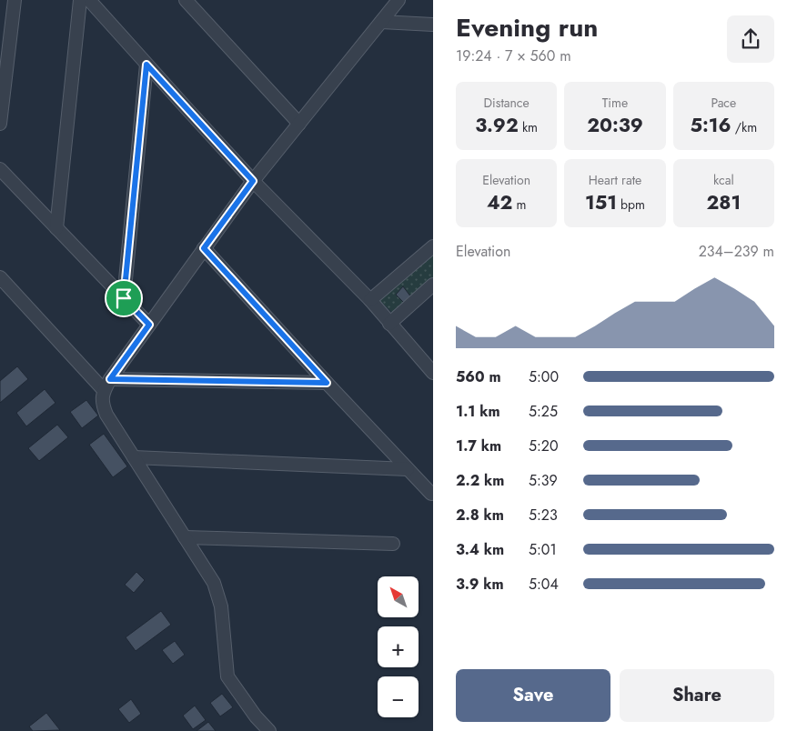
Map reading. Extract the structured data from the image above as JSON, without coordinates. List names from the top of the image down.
{
  "north": "top left",
  "page": {
    "heading": ["Evening run", "19:24 · 7 × 560 m"],
    "stats": [
      ["Distance", "3.92 km"],
      ["Time", "20:39"],
      ["Pace", "5:16 /km"],
      ["Elevation", "42 m"],
      ["Heart rate", "151 bpm"],
      ["kcal", "281"]
    ],
    "chart": ["Elevation", "234–239 m"],
    "list": [
      {
        "name": "560 m",
        "note": "5:00"
      },
      {
        "name": "1.1 km",
        "note": "5:25"
      },
      {
        "name": "1.7 km",
        "note": "5:20"
      },
      {
        "name": "2.2 km",
        "note": "5:39"
      },
      {
        "name": "2.8 km",
        "note": "5:23"
      },
      {
        "name": "3.4 km",
        "note": "5:01"
      },
      {
        "name": "3.9 km",
        "note": "5:04"
      }
    ],
    "map_buttons": ["+", "−"],
    "buttons": ["Save", "Share"]
  }
}
